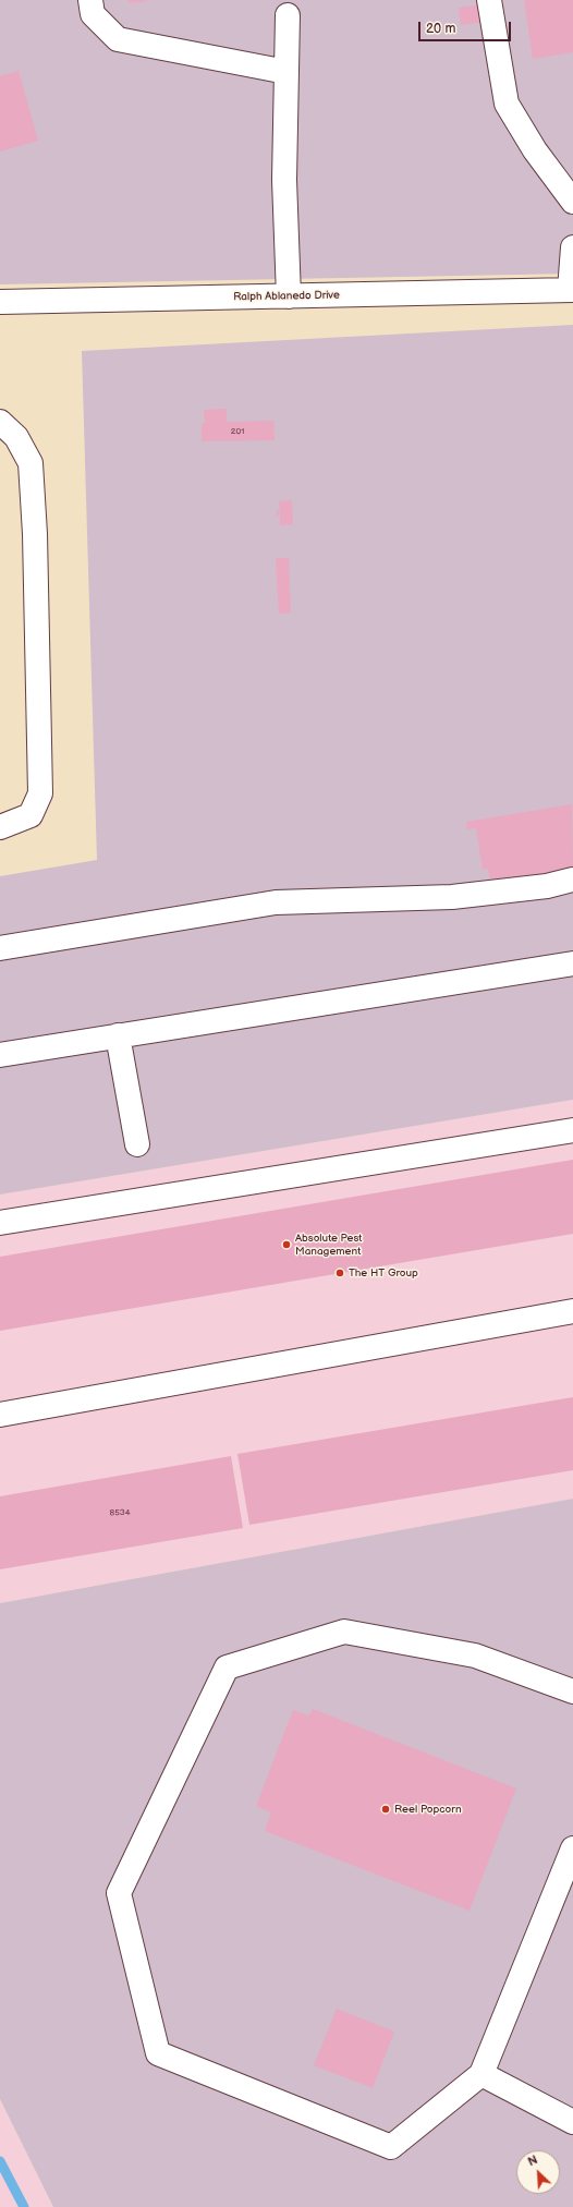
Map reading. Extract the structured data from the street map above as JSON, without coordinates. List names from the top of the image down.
{
  "streets": {
    "street": ["Ralph Ablanedo Drive"]
  },
  "places": ["Absolute Pest Management", "The HT Group", "Reel Popcorn"],
  "house_numbers": ["201", "8534"],
  "scale_bar": "20 m",
  "north": "top left"
}
